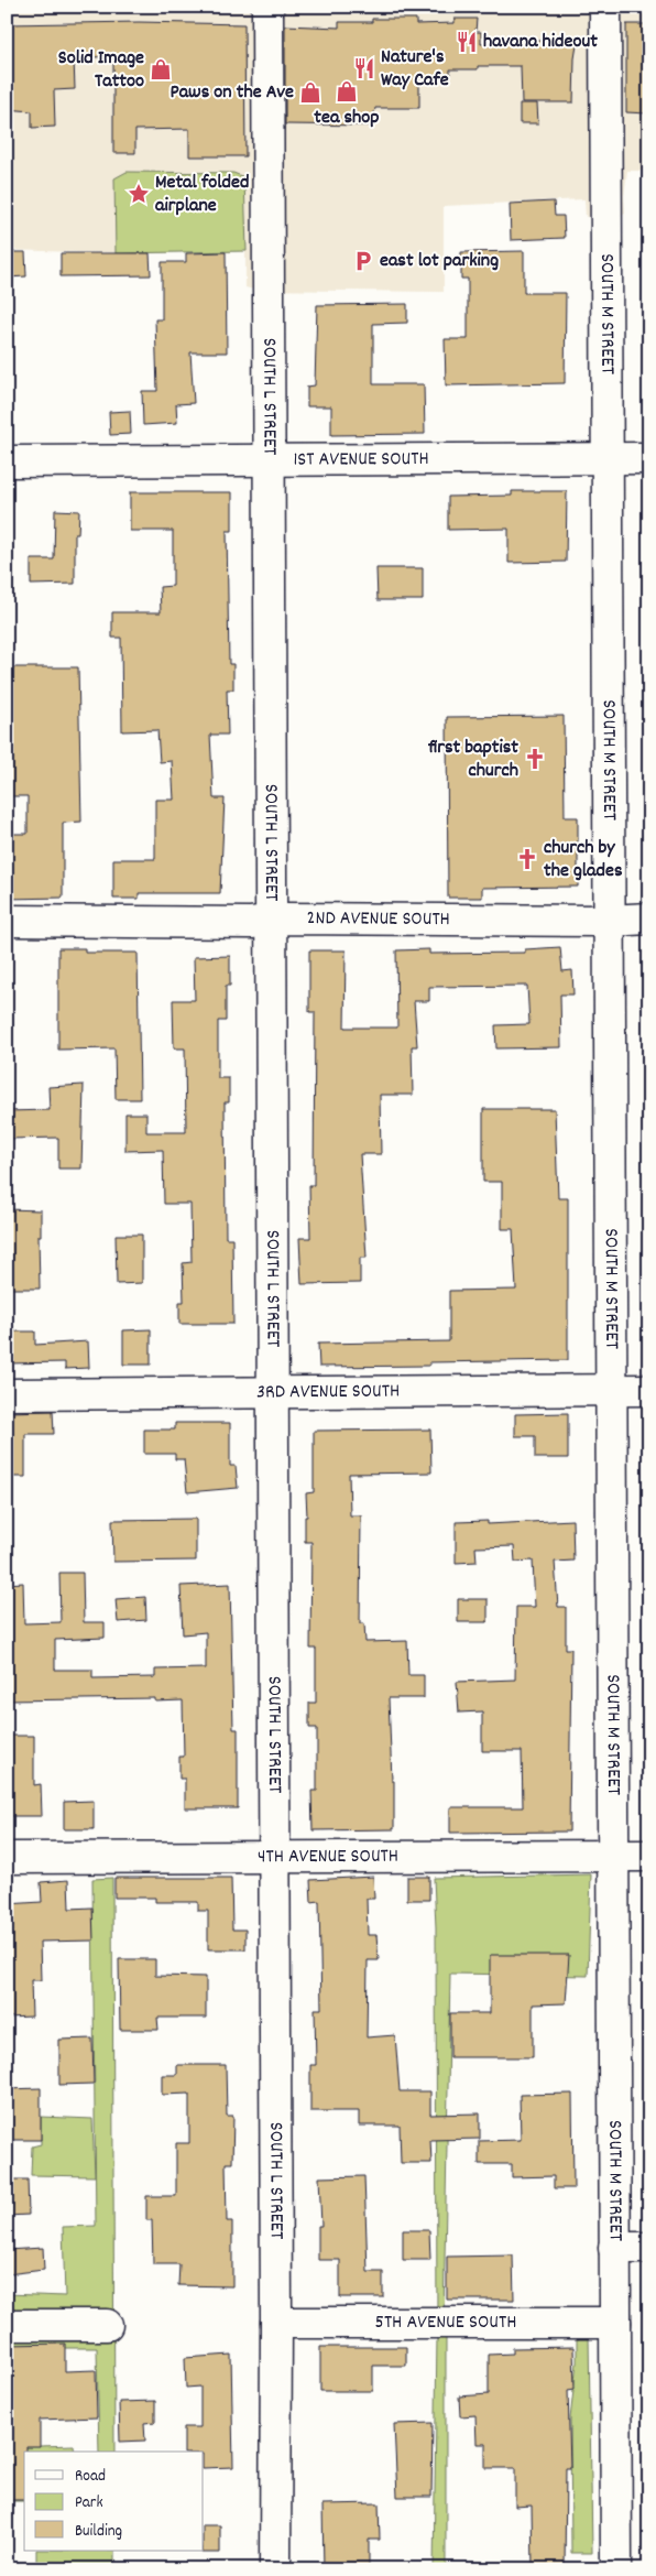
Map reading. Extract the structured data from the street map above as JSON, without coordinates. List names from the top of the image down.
{
  "streets": {
    "street": [
      "SOUTH M STREET",
      "SOUTH L STREET",
      "1ST AVENUE SOUTH",
      "2ND AVENUE SOUTH",
      "3RD AVENUE SOUTH",
      "4TH AVENUE SOUTH",
      "5TH AVENUE SOUTH"
    ]
  },
  "crossings": [
    ["SOUTH M STREET", "1ST AVENUE SOUTH"],
    ["SOUTH M STREET", "2ND AVENUE SOUTH"],
    ["SOUTH M STREET", "3RD AVENUE SOUTH"],
    ["SOUTH M STREET", "4TH AVENUE SOUTH"],
    ["SOUTH M STREET", "5TH AVENUE SOUTH"],
    ["SOUTH L STREET", "1ST AVENUE SOUTH"],
    ["SOUTH L STREET", "2ND AVENUE SOUTH"],
    ["SOUTH L STREET", "3RD AVENUE SOUTH"],
    ["SOUTH L STREET", "4TH AVENUE SOUTH"],
    ["SOUTH L STREET", "5TH AVENUE SOUTH"]
  ],
  "places": {
    "restaurant": ["havana hideout", "Nature's Way Cafe"],
    "shop": ["Solid Image Tattoo", "tea shop", "Paws on the Ave"],
    "place": ["Metal folded airplane"],
    "parking": ["east lot parking"],
    "church": ["first baptist church", "church by the glades"]
  },
  "legend": ["Road", "Park", "Building"]
}
